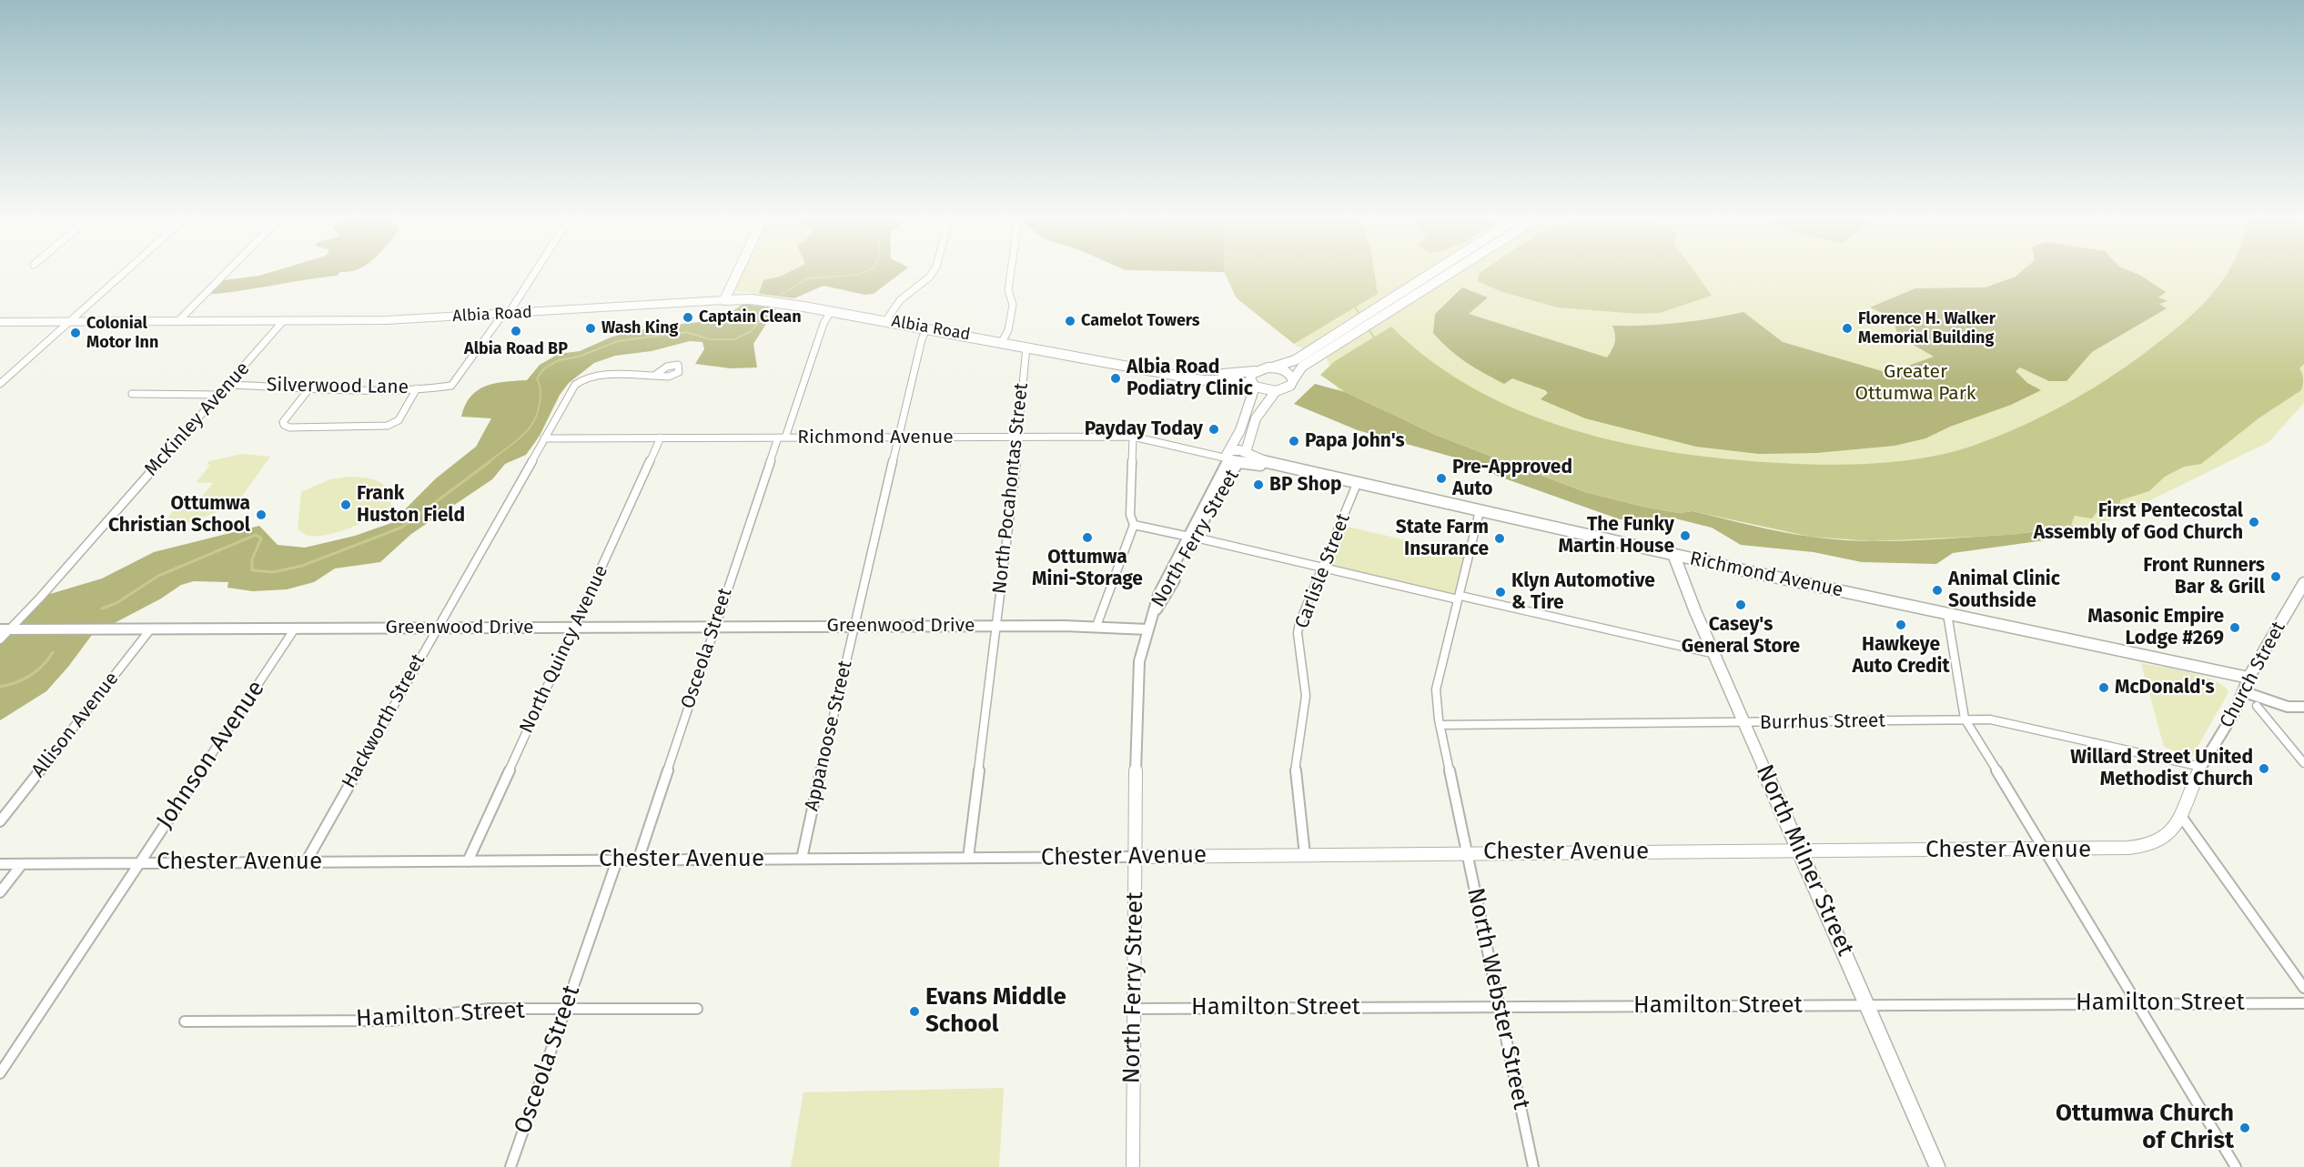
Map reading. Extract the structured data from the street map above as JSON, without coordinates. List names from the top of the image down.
{
  "streets": {
    "main road": [
      "Albia Road",
      "Richmond Avenue",
      "North Ferry Street",
      "Church Street",
      "North Milner Street"
    ],
    "street": [
      "Silverwood Lane",
      "McKinley Avenue",
      "North Pocahontas Street",
      "Carlisle Street",
      "Greenwood Drive",
      "Osceola Street",
      "North Quincy Avenue",
      "Hackworth Street",
      "Burrhus Street",
      "Allison Avenue",
      "Appanoose Street",
      "Johnson Avenue",
      "Chester Avenue",
      "North Webster Street",
      "Hamilton Street"
    ]
  },
  "crossings": [
    ["Albia Road", "Silverwood Lane"],
    ["Albia Road", "McKinley Avenue"],
    ["Albia Road", "North Pocahontas Street"],
    ["Albia Road", "North Ferry Street"],
    ["Albia Road", "Osceola Street"],
    ["Albia Road", "Appanoose Street"],
    ["Silverwood Lane", "McKinley Avenue"],
    ["McKinley Avenue", "Greenwood Drive"],
    ["Richmond Avenue", "North Pocahontas Street"],
    ["Richmond Avenue", "North Ferry Street"],
    ["Richmond Avenue", "Carlisle Street"],
    ["Richmond Avenue", "Osceola Street"],
    ["Richmond Avenue", "North Quincy Avenue"],
    ["Richmond Avenue", "Church Street"],
    ["Richmond Avenue", "Hackworth Street"],
    ["Richmond Avenue", "Appanoose Street"],
    ["Richmond Avenue", "North Milner Street"],
    ["Richmond Avenue", "North Webster Street"],
    ["North Pocahontas Street", "Greenwood Drive"],
    ["North Pocahontas Street", "Chester Avenue"],
    ["North Ferry Street", "Greenwood Drive"],
    ["North Ferry Street", "Chester Avenue"],
    ["North Ferry Street", "Hamilton Street"],
    ["Carlisle Street", "Chester Avenue"],
    ["Greenwood Drive", "Osceola Street"],
    ["Greenwood Drive", "North Quincy Avenue"],
    ["Greenwood Drive", "Hackworth Street"],
    ["Greenwood Drive", "Allison Avenue"],
    ["Greenwood Drive", "Appanoose Street"],
    ["Greenwood Drive", "Johnson Avenue"],
    ["Osceola Street", "Chester Avenue"],
    ["Osceola Street", "Hamilton Street"],
    ["North Quincy Avenue", "Chester Avenue"],
    ["Church Street", "Burrhus Street"],
    ["Church Street", "Chester Avenue"],
    ["Hackworth Street", "Chester Avenue"],
    ["Burrhus Street", "Chester Avenue"],
    ["Burrhus Street", "North Milner Street"],
    ["Burrhus Street", "North Webster Street"],
    ["Appanoose Street", "Chester Avenue"],
    ["Johnson Avenue", "Chester Avenue"],
    ["Chester Avenue", "North Milner Street"],
    ["Chester Avenue", "North Webster Street"],
    ["North Milner Street", "Hamilton Street"],
    ["North Webster Street", "Hamilton Street"]
  ],
  "parks": ["Greater Ottumwa Park"],
  "places": [
    "Captain Clean",
    "Camelot Towers",
    "Wash King",
    "Florence H. Walker Memorial Building",
    "Albia Road BP",
    "Colonial Motor Inn",
    "Albia Road Podiatry Clinic",
    "Payday Today",
    "Papa John's",
    "Pre-Approved Auto",
    "BP Shop",
    "Frank Huston Field",
    "Ottumwa Christian School",
    "First Pentecostal Assembly of God Church",
    "The Funky Martin House",
    "Ottumwa Mini-Storage",
    "State Farm Insurance",
    "Front Runners Bar & Grill",
    "Animal Clinic Southside",
    "Klyn Automotive & Tire",
    "Casey's General Store",
    "Hawkeye Auto Credit",
    "Masonic Empire Lodge #269",
    "McDonald's",
    "Willard Street United Methodist Church",
    "Evans Middle School",
    "Ottumwa Church of Christ"
  ]
}
